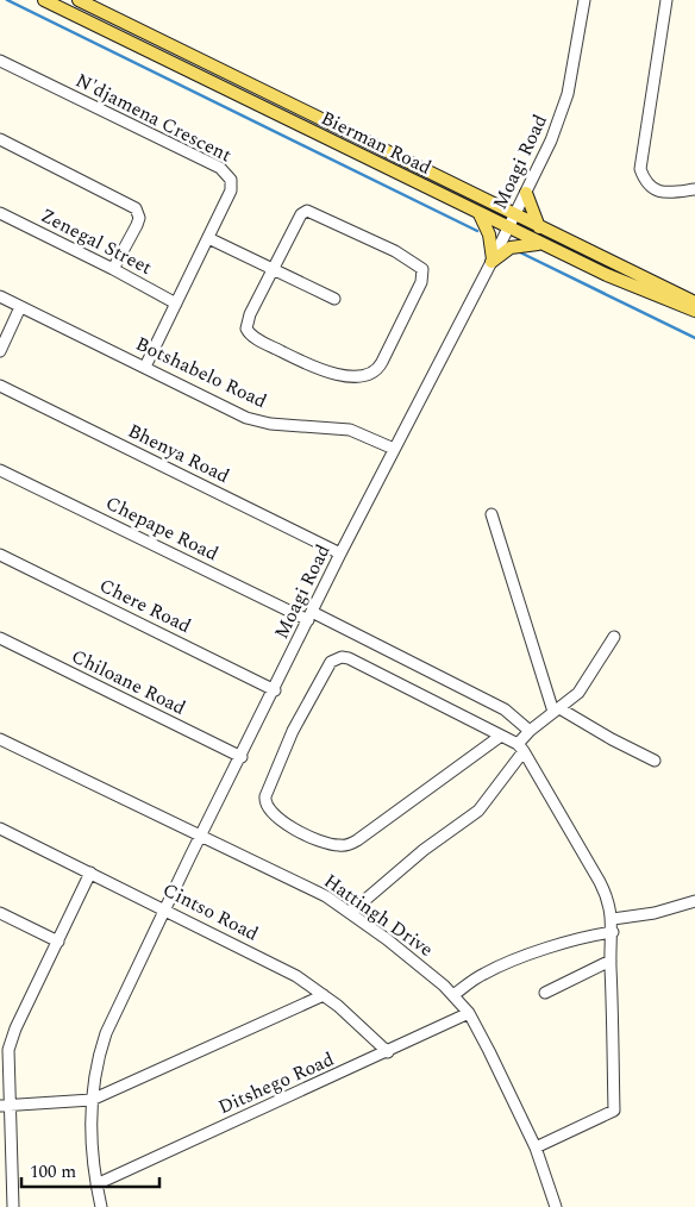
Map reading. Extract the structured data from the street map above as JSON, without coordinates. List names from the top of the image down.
{
  "streets": {
    "main road": ["Bierman Road"],
    "street": [
      "N'djamena Crescent",
      "Moagi Road",
      "Zenegal Street",
      "Botshabelo Road",
      "Bhenya Road",
      "Chepape Road",
      "Chere Road",
      "Chiloane Road",
      "Cintso Road",
      "Hattingh Drive",
      "Ditshego Road"
    ]
  },
  "crossings": [
    ["N'djamena Crescent", "Zenegal Street"],
    ["N'djamena Crescent", "Botshabelo Road"],
    ["Bierman Road", "Moagi Road"],
    ["Moagi Road", "Botshabelo Road"],
    ["Moagi Road", "Bhenya Road"],
    ["Moagi Road", "Chepape Road"],
    ["Moagi Road", "Chere Road"],
    ["Moagi Road", "Chiloane Road"],
    ["Moagi Road", "Cintso Road"],
    ["Moagi Road", "Hattingh Drive"],
    ["Moagi Road", "Ditshego Road"],
    ["Cintso Road", "Ditshego Road"],
    ["Hattingh Drive", "Ditshego Road"]
  ],
  "scale_bar": "100 m"
}
